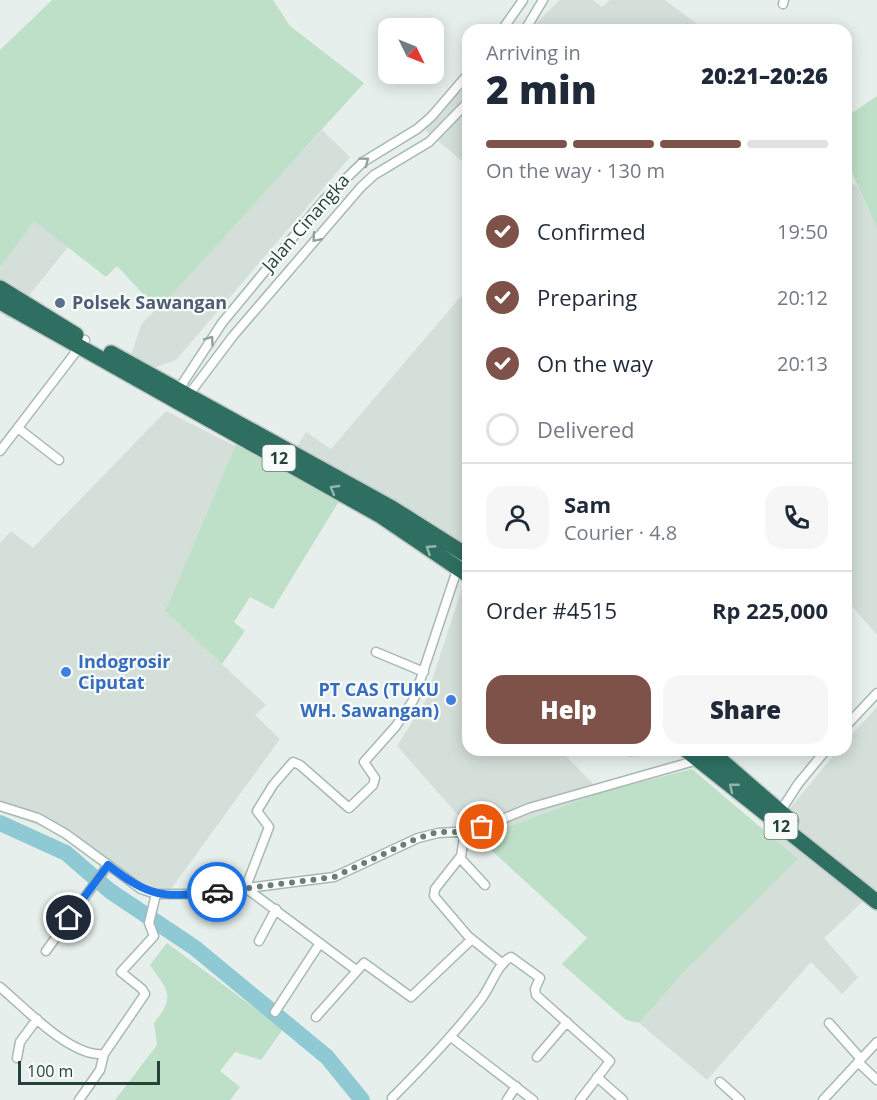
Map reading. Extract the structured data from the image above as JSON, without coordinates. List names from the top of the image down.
{
  "streets": {
    "highway": ["12"],
    "street": ["Jalan Cinangka"]
  },
  "crossings": [
    ["Jalan Cinangka", "12"]
  ],
  "places": ["Polsek Sawangan", "Indogrosir Ciputat", "PT CAS (TUKU WH. Sawangan)"],
  "scale_bar": "100 m",
  "north": "bottom right",
  "page": {
    "heading": ["2 min", "Arriving in", "20:21–20:26"],
    "panel": [
      "Sam",
      "Courier · 4.8",
      "Order #4515",
      "Rp 225,000"
    ],
    "bar": "On the way · 130 m",
    "list": [
      ["Confirmed", "19:50"],
      ["Preparing", "20:12"],
      ["On the way", "20:13"],
      "Delivered"
    ],
    "buttons": ["Help", "Share"],
    "scale": "100 m"
  }
}
